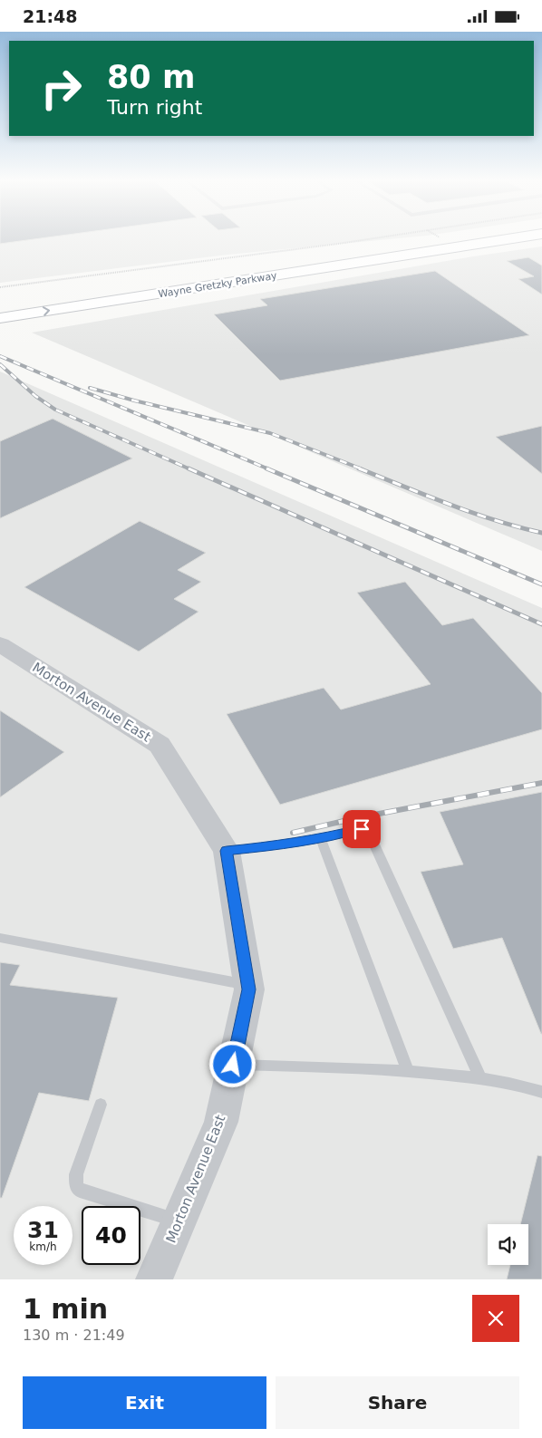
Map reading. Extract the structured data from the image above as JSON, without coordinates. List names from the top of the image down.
{
  "streets": {
    "main road": ["Wayne Gretzky Parkway"],
    "street": ["Morton Avenue East"]
  },
  "page": {
    "status": "21:48",
    "turn": ["80 m", "Turn right"],
    "speed": "31 km/h",
    "limit": "40",
    "heading": ["1 min", "130 m · 21:49"],
    "buttons": ["Exit", "Share"]
  }
}
